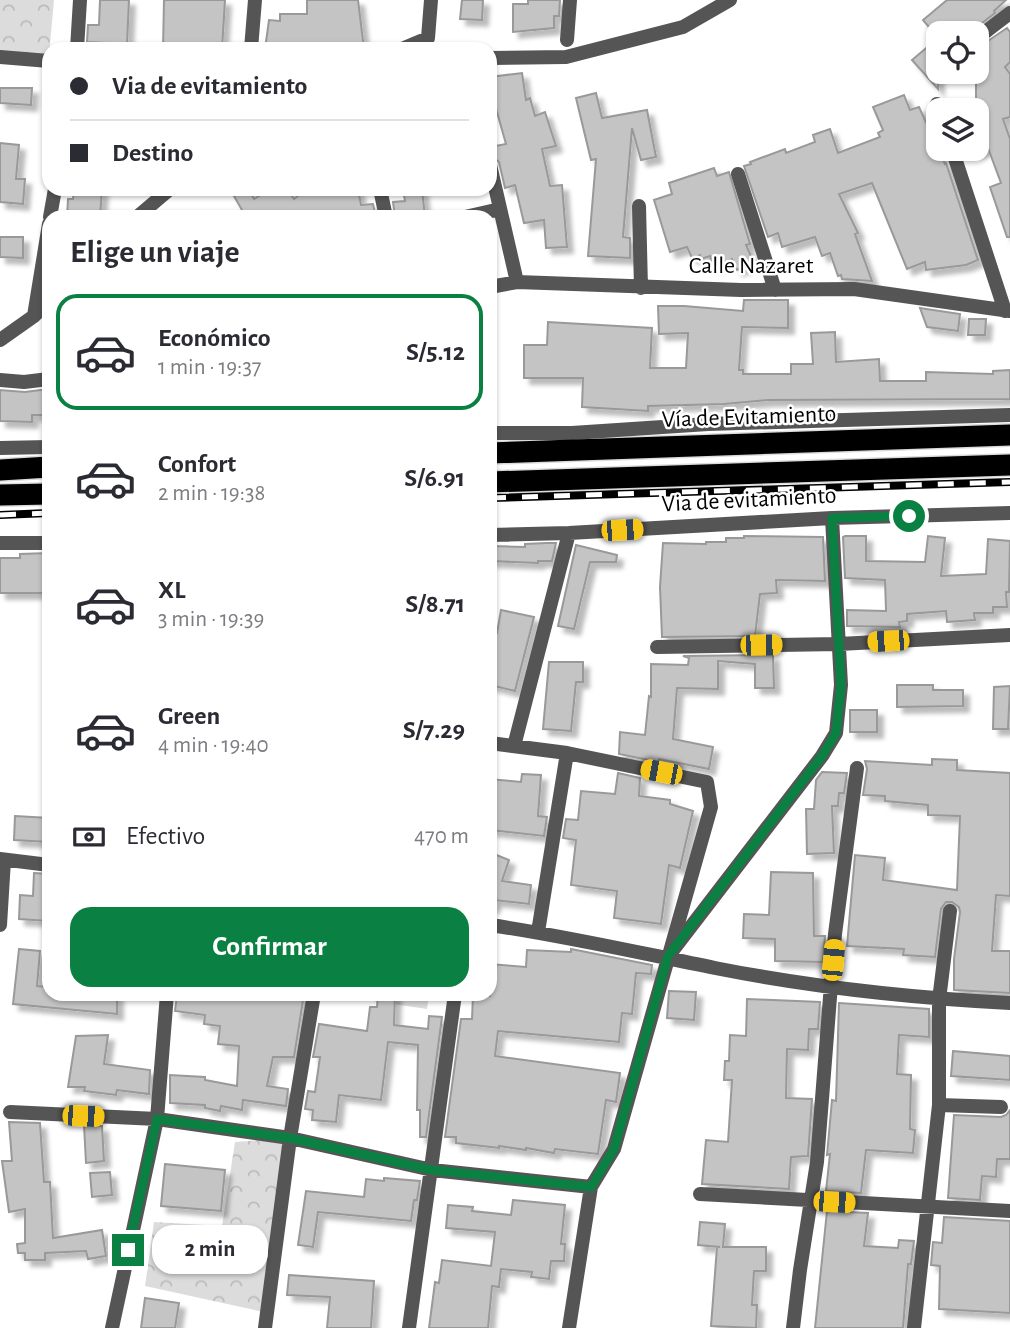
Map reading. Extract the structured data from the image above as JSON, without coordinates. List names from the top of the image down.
{
  "streets": {
    "highway": ["Vía de Evitamiento"],
    "street": ["Calle Nazaret", "Via de evitamiento"]
  },
  "page": {
    "banner": ["Via de evitamiento", "Destino"],
    "heading": "Elige un viaje",
    "list": [
      {
        "name": "Económico",
        "note": "1 min · 19:37",
        "value": "S/5.12"
      },
      {
        "name": "Confort",
        "note": "2 min · 19:38",
        "value": "S/6.91"
      },
      {
        "name": "XL",
        "note": "3 min · 19:39",
        "value": "S/8.71"
      },
      {
        "name": "Green",
        "note": "4 min · 19:40",
        "value": "S/7.29"
      }
    ],
    "pay": ["Efectivo", "470 m"],
    "buttons": "Confirmar",
    "bubble": "2 min"
  }
}
